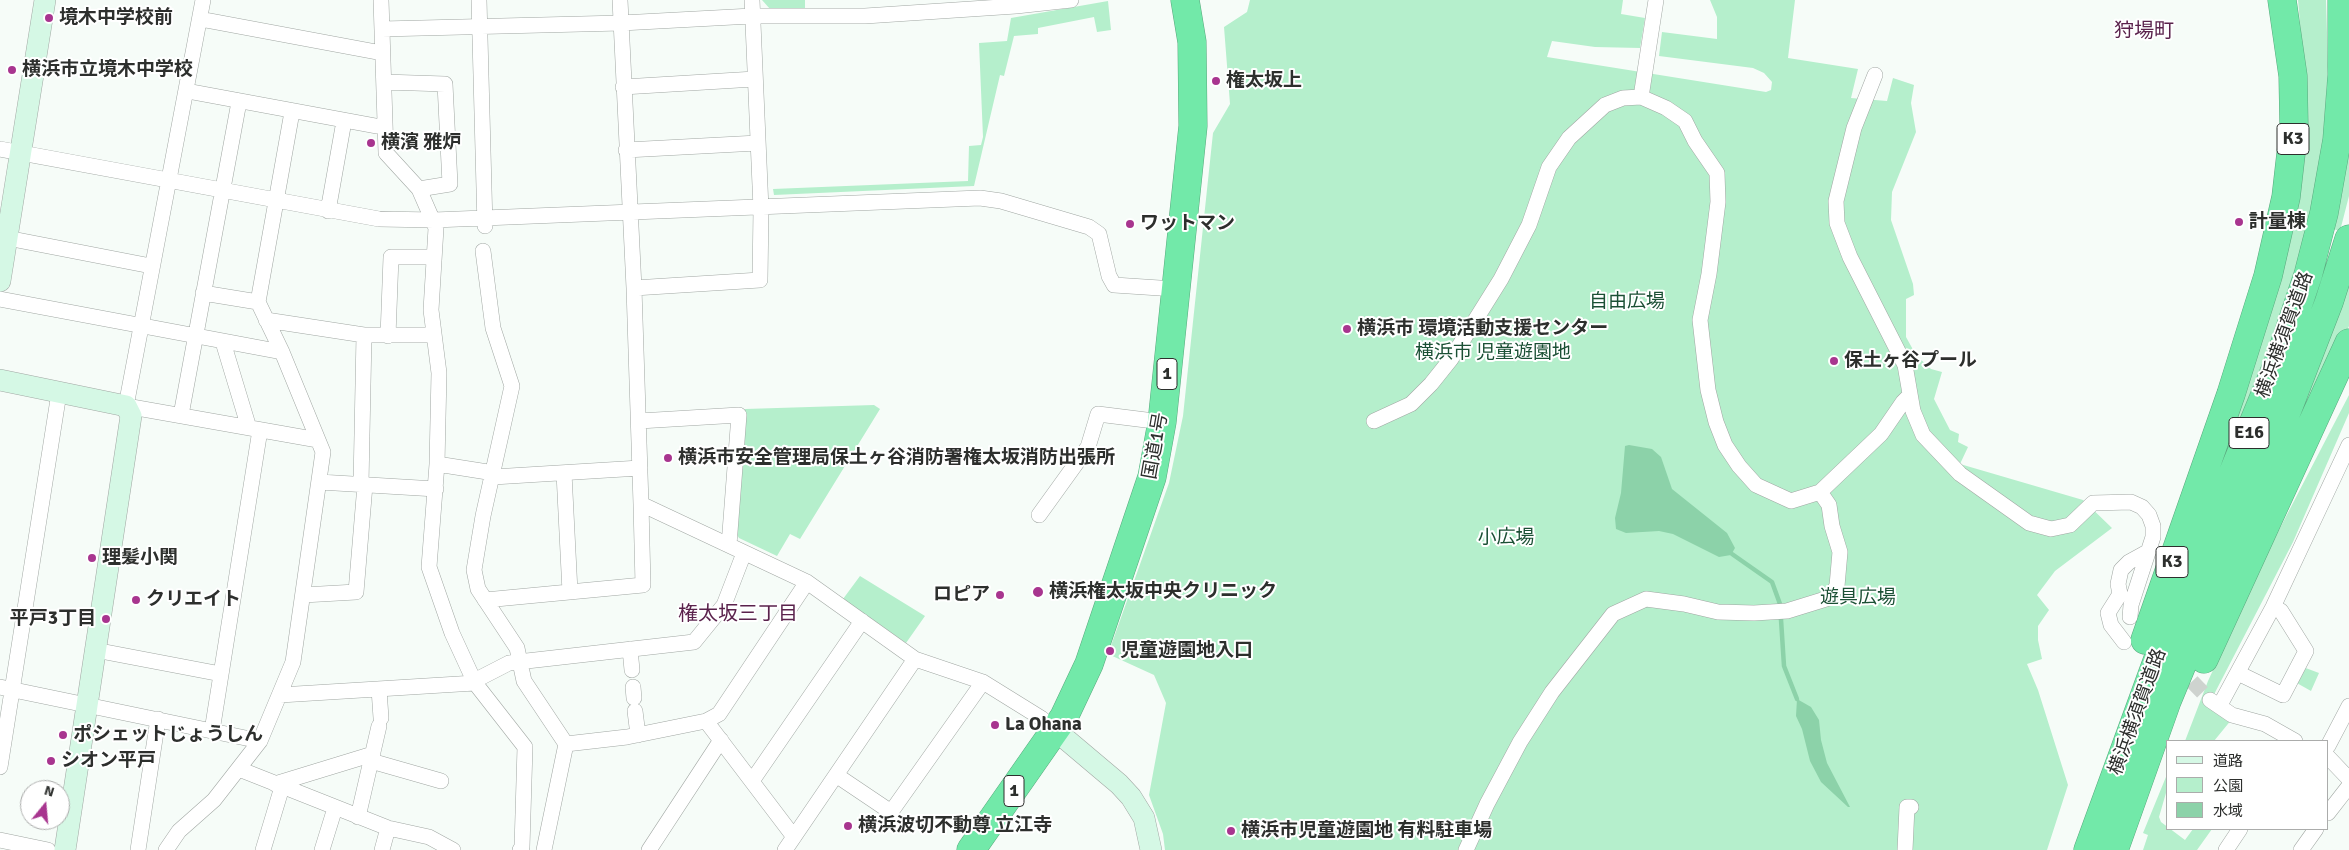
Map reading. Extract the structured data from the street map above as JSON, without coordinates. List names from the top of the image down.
{
  "streets": {
    "highway": [
      "K3",
      "横浜横須賀道路",
      "1",
      "E16",
      "国道1号"
    ]
  },
  "districts": ["狩場町", "権太坂三丁目"],
  "parks": [
    "自由広場",
    "横浜市 児童遊園地",
    "小広場",
    "遊具広場"
  ],
  "places": [
    "境木中学校前",
    "横浜市立境木中学校",
    "権太坂上",
    "横濱 雅炉",
    "計量棟",
    "ワットマン",
    "横浜市 環境活動支援センター",
    "保土ヶ谷プール",
    "横浜市安全管理局保土ヶ谷消防署権太坂消防出張所",
    "理髪小関",
    "横浜権太坂中央クリニック",
    "ロピア",
    "クリエイト",
    "平戸3丁目",
    "児童遊園地入口",
    "La Ohana",
    "ポシェットじょうしん",
    "シオン平戸",
    "横浜波切不動尊 立江寺",
    "横浜市児童遊園地 有料駐車場"
  ],
  "legend": ["道路", "公園", "水域"],
  "north": "top"
}
